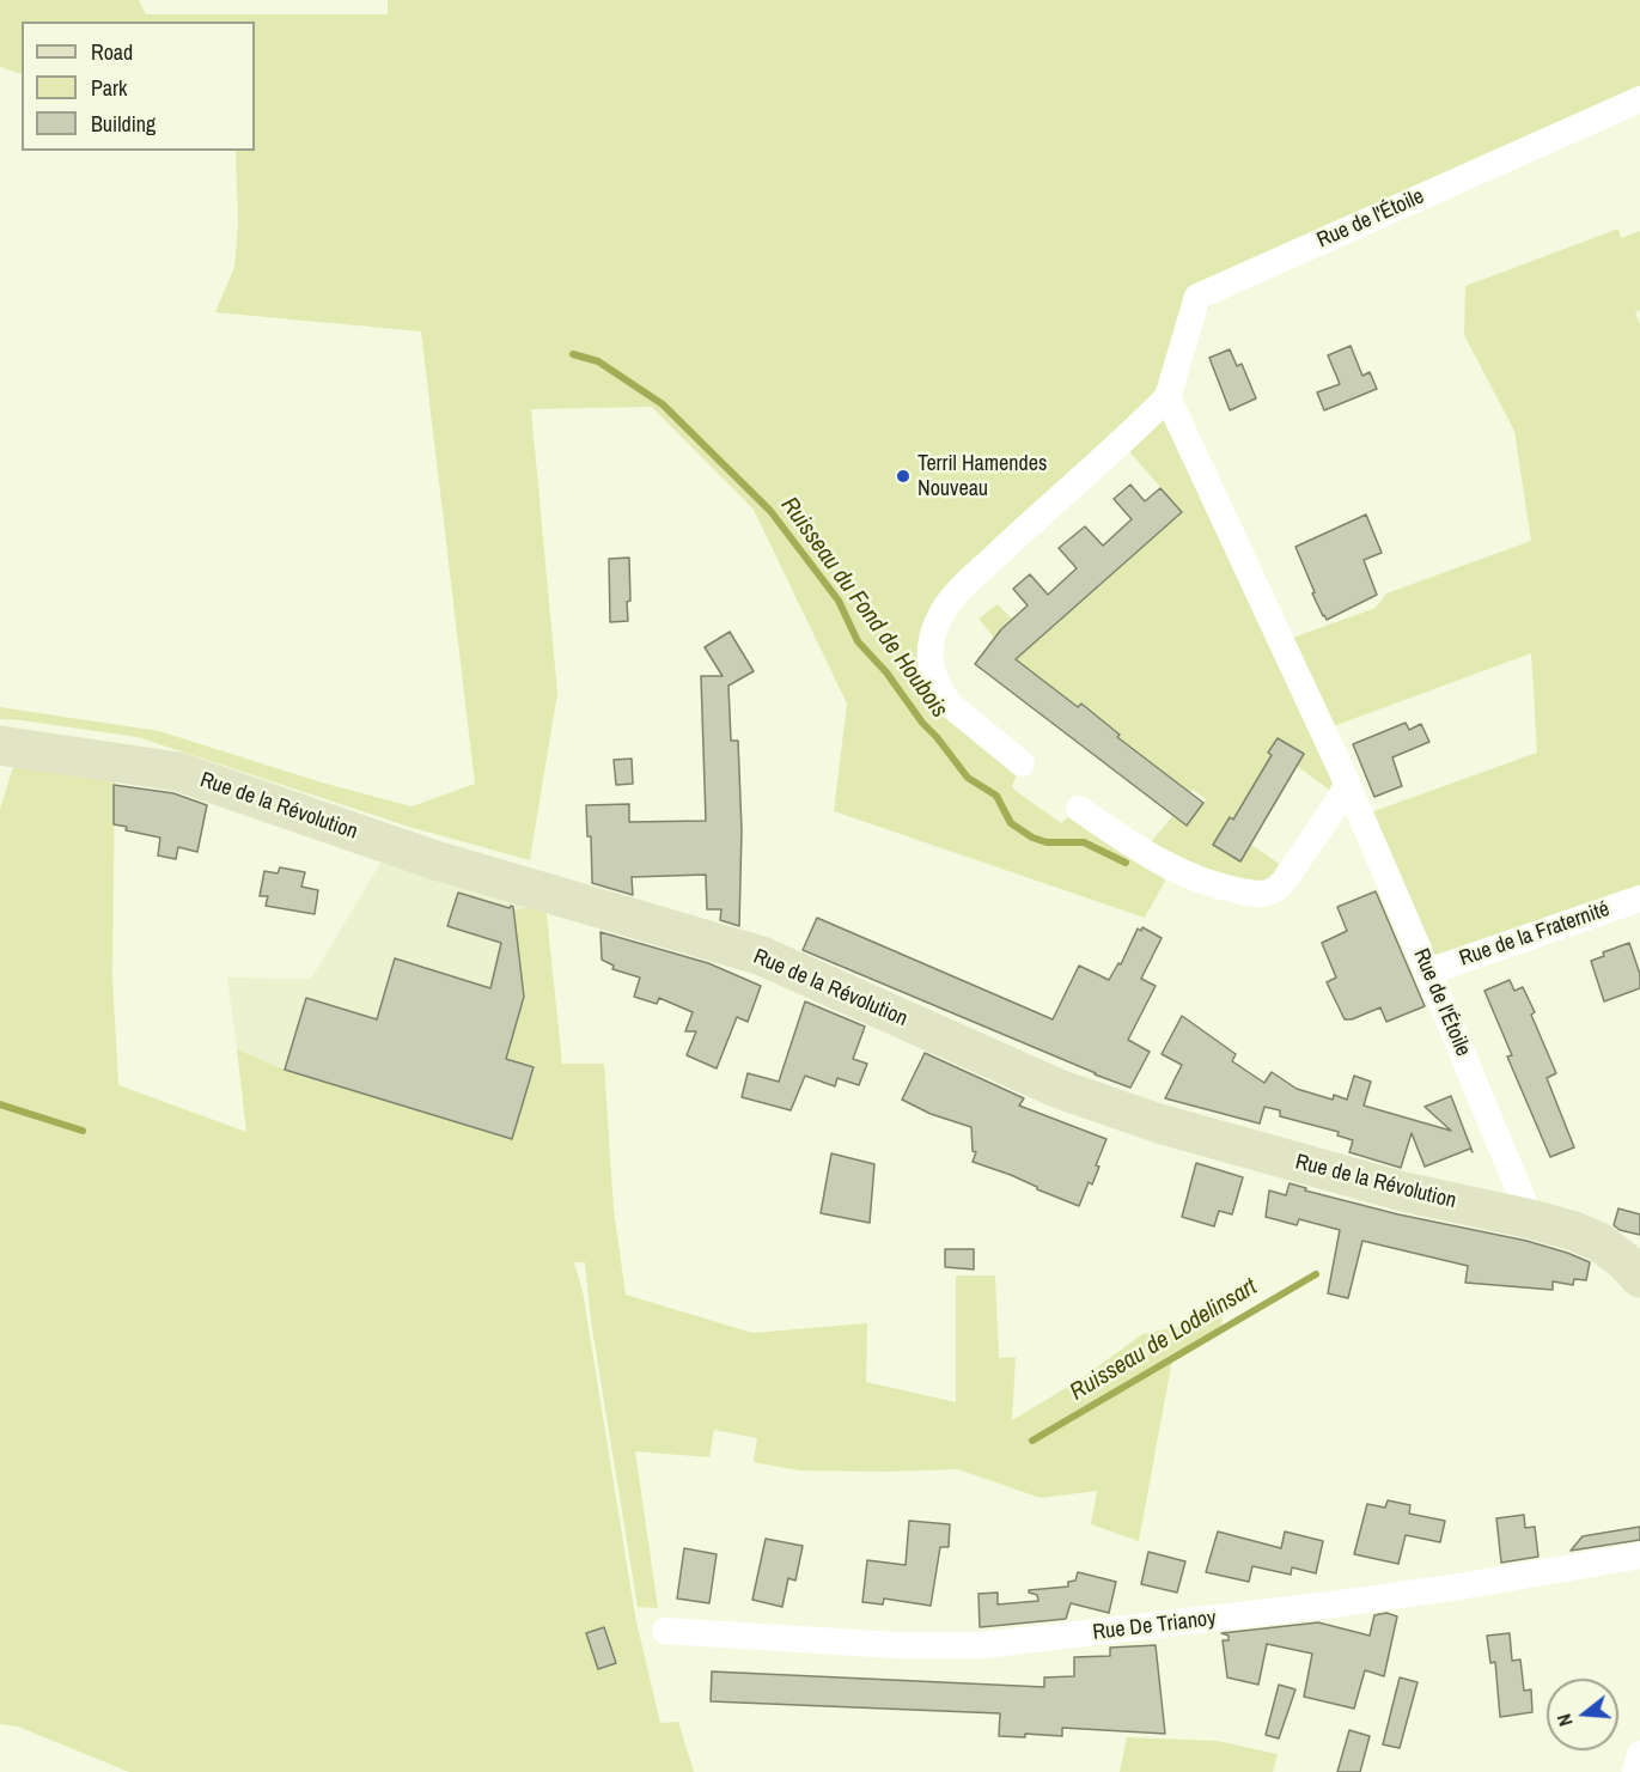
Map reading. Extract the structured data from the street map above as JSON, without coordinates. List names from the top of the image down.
{
  "streets": {
    "street": [
      "Rue de l'Étoile",
      "Rue de la Révolution",
      "Rue de la Fraternité",
      "Rue De Trianoy"
    ]
  },
  "crossings": [
    ["Rue de l'Étoile", "Rue de la Révolution"],
    ["Rue de l'Étoile", "Rue de la Fraternité"]
  ],
  "water": ["Ruisseau du Fond de Houbois", "Ruisseau de Lodelinsart"],
  "places": ["Terril Hamendes Nouveau"],
  "legend": ["Road", "Park", "Building"],
  "north": "left"
}
